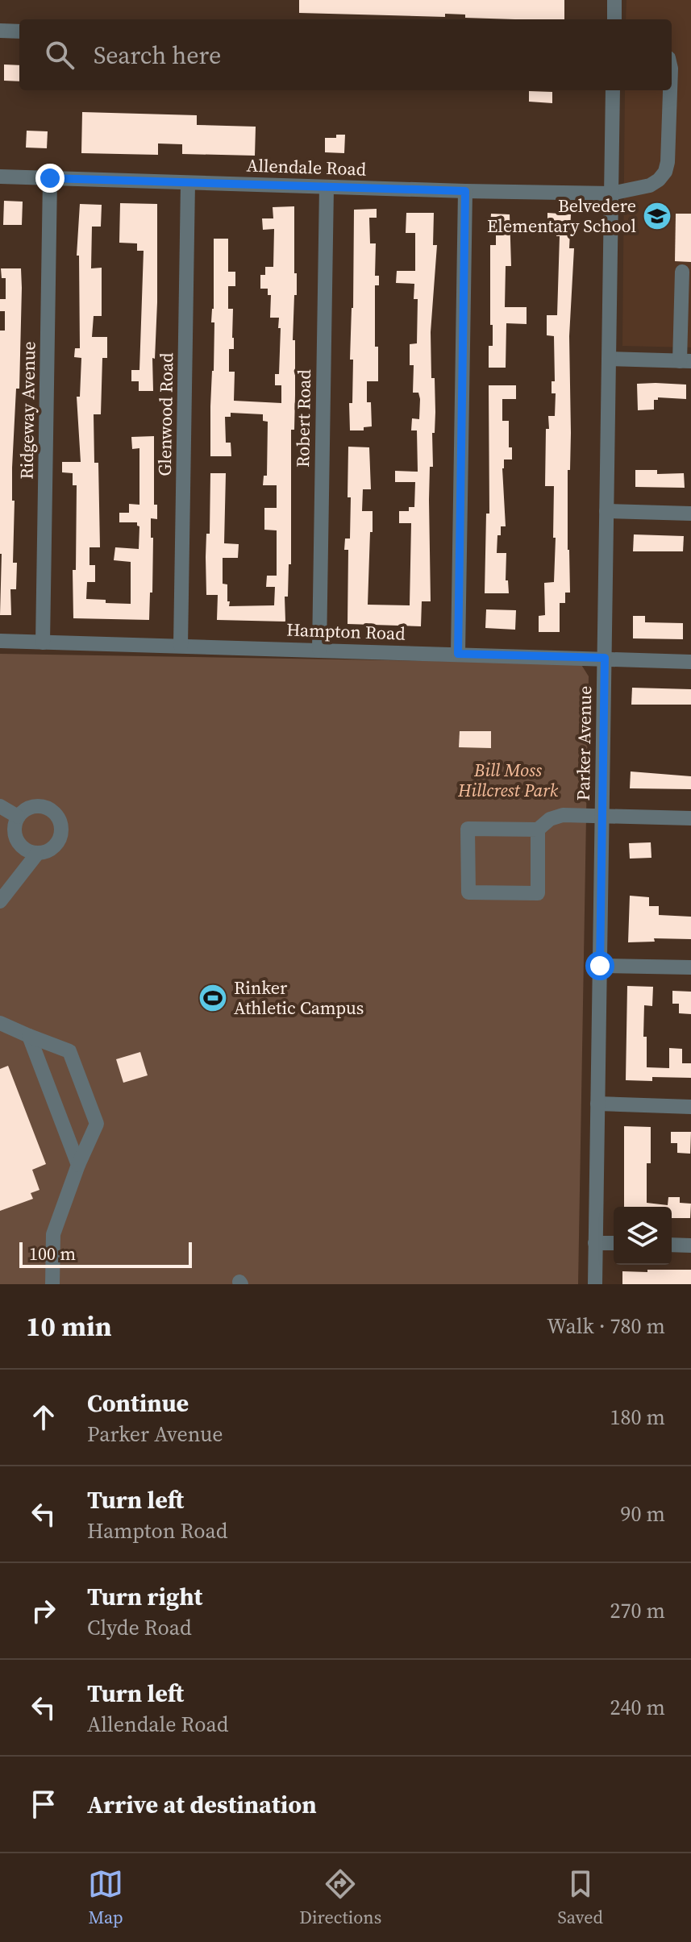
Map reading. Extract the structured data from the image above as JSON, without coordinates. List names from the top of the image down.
{
  "streets": {
    "street": [
      "Allendale Road",
      "Ridgeway Avenue",
      "Glenwood Road",
      "Robert Road",
      "Hampton Road",
      "Parker Avenue"
    ]
  },
  "crossings": [
    ["Allendale Road", "Ridgeway Avenue"],
    ["Allendale Road", "Glenwood Road"],
    ["Allendale Road", "Robert Road"],
    ["Allendale Road", "Parker Avenue"],
    ["Ridgeway Avenue", "Hampton Road"],
    ["Glenwood Road", "Hampton Road"],
    ["Robert Road", "Hampton Road"],
    ["Hampton Road", "Parker Avenue"]
  ],
  "parks": ["Bill Moss Hillcrest Park"],
  "places": {
    "school or university": ["Belvedere Elementary School"],
    "sports": ["Rinker Athletic Campus"]
  },
  "scale_bar": "100 m",
  "page": {
    "search": "Search here",
    "scale": "100 m",
    "heading": ["10 min", "Walk · 780 m"],
    "list": [
      ["Continue", "Parker Avenue", "180 m"],
      ["Turn left", "Hampton Road", "90 m"],
      ["Turn right", "Clyde Road", "270 m"],
      ["Turn left", "Allendale Road", "240 m"],
      "Arrive at destination"
    ],
    "nav": ["Map", "Directions", "Saved"]
  }
}
